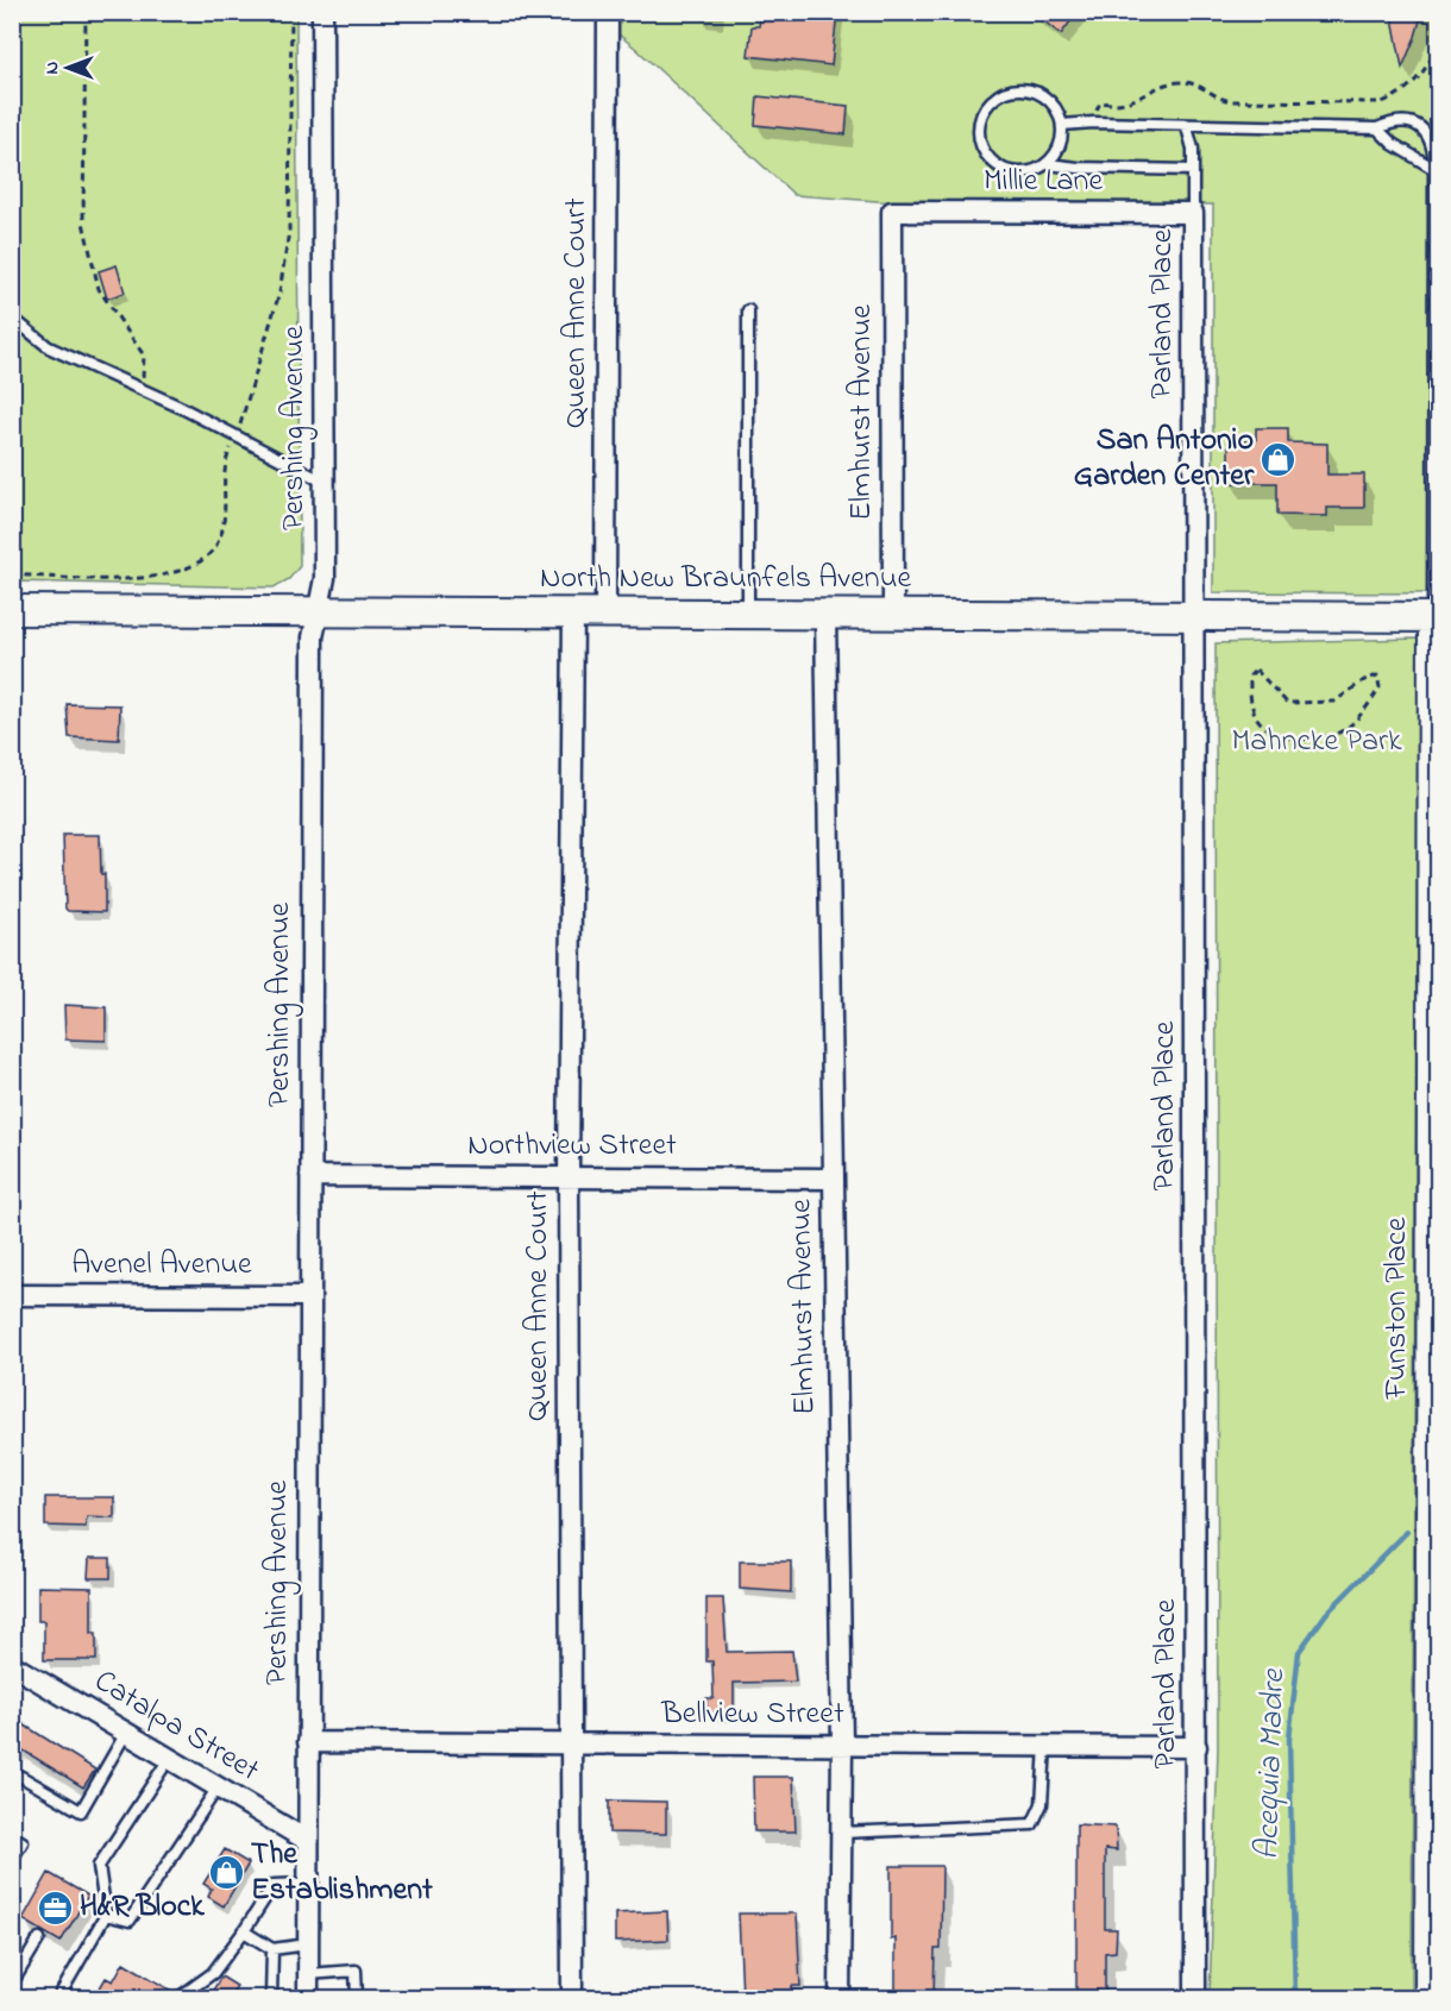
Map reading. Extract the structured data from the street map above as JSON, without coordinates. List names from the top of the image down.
{
  "streets": {
    "street": [
      "Millie Lane",
      "Queen Anne Court",
      "Parland Place",
      "Elmhurst Avenue",
      "Pershing Avenue",
      "North New Braunfels Avenue",
      "Northview Street",
      "Avenel Avenue",
      "Funston Place",
      "Bellview Street",
      "Catalpa Street"
    ]
  },
  "crossings": [
    ["Millie Lane", "Parland Place"],
    ["Millie Lane", "Elmhurst Avenue"],
    ["Queen Anne Court", "North New Braunfels Avenue"],
    ["Queen Anne Court", "Northview Street"],
    ["Queen Anne Court", "Bellview Street"],
    ["Parland Place", "North New Braunfels Avenue"],
    ["Parland Place", "Bellview Street"],
    ["Elmhurst Avenue", "North New Braunfels Avenue"],
    ["Elmhurst Avenue", "Northview Street"],
    ["Elmhurst Avenue", "Bellview Street"],
    ["Pershing Avenue", "North New Braunfels Avenue"],
    ["Pershing Avenue", "Northview Street"],
    ["Pershing Avenue", "Avenel Avenue"],
    ["Pershing Avenue", "Bellview Street"],
    ["Pershing Avenue", "Catalpa Street"],
    ["North New Braunfels Avenue", "Funston Place"]
  ],
  "water": ["Acequia Madre"],
  "parks": ["Mahncke Park"],
  "places": {
    "shop": ["San Antonio Garden Center", "The Establishment"],
    "office": ["H&R Block"]
  },
  "north": "left"
}
